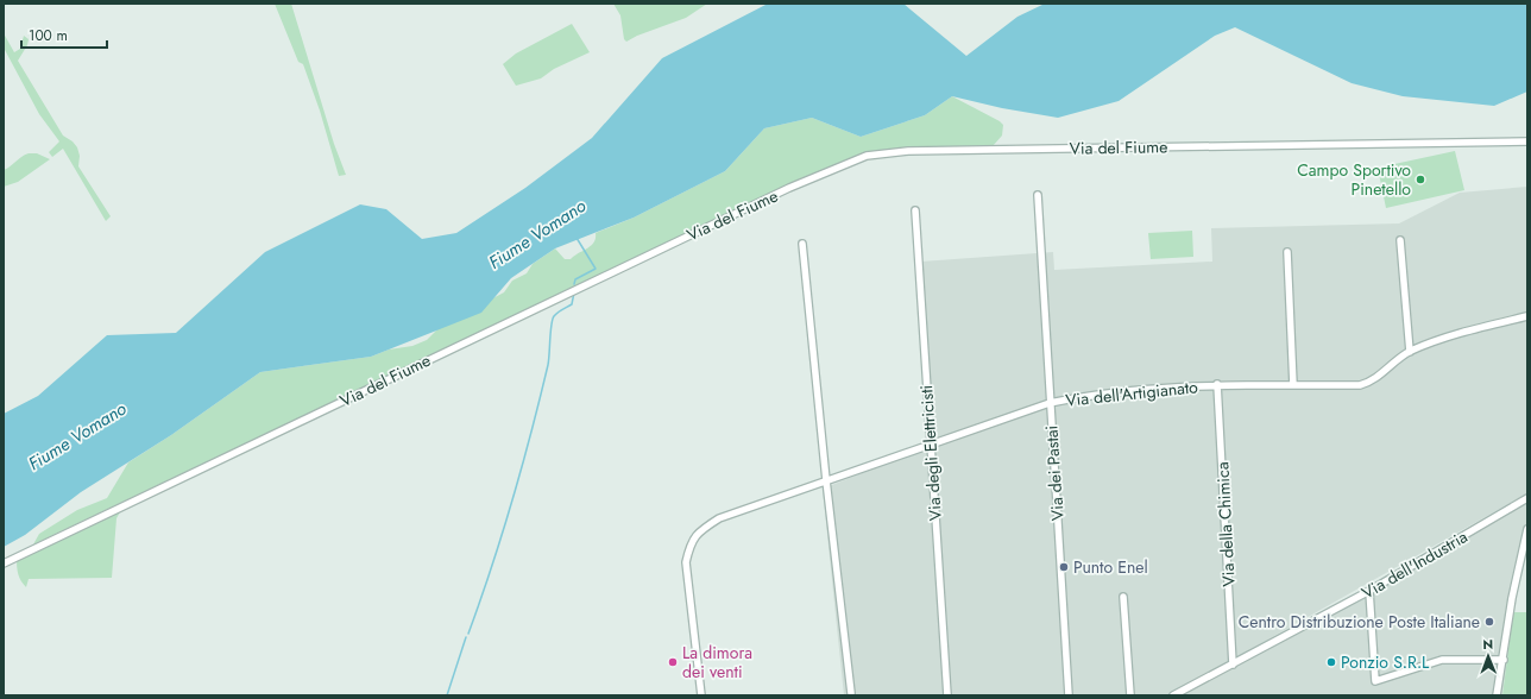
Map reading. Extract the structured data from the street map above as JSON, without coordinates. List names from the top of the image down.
{
  "streets": {
    "street": [
      "Via del Fiume",
      "Via dell'Artigianato",
      "Via degli Elettricisti",
      "Via dei Pastai",
      "Via della Chimica",
      "Via dell'Industria"
    ]
  },
  "crossings": [
    ["Via dell'Artigianato", "Via degli Elettricisti"],
    ["Via dell'Artigianato", "Via dei Pastai"],
    ["Via dell'Artigianato", "Via della Chimica"],
    ["Via della Chimica", "Via dell'Industria"]
  ],
  "water": ["Fiume Vomano"],
  "places": [
    "Campo Sportivo Pinetello",
    "Punto Enel",
    "Centro Distribuzione Poste Italiane",
    "La dimora dei venti",
    "Ponzio S.R.L"
  ],
  "scale_bar": "100 m",
  "north": "top"
}
